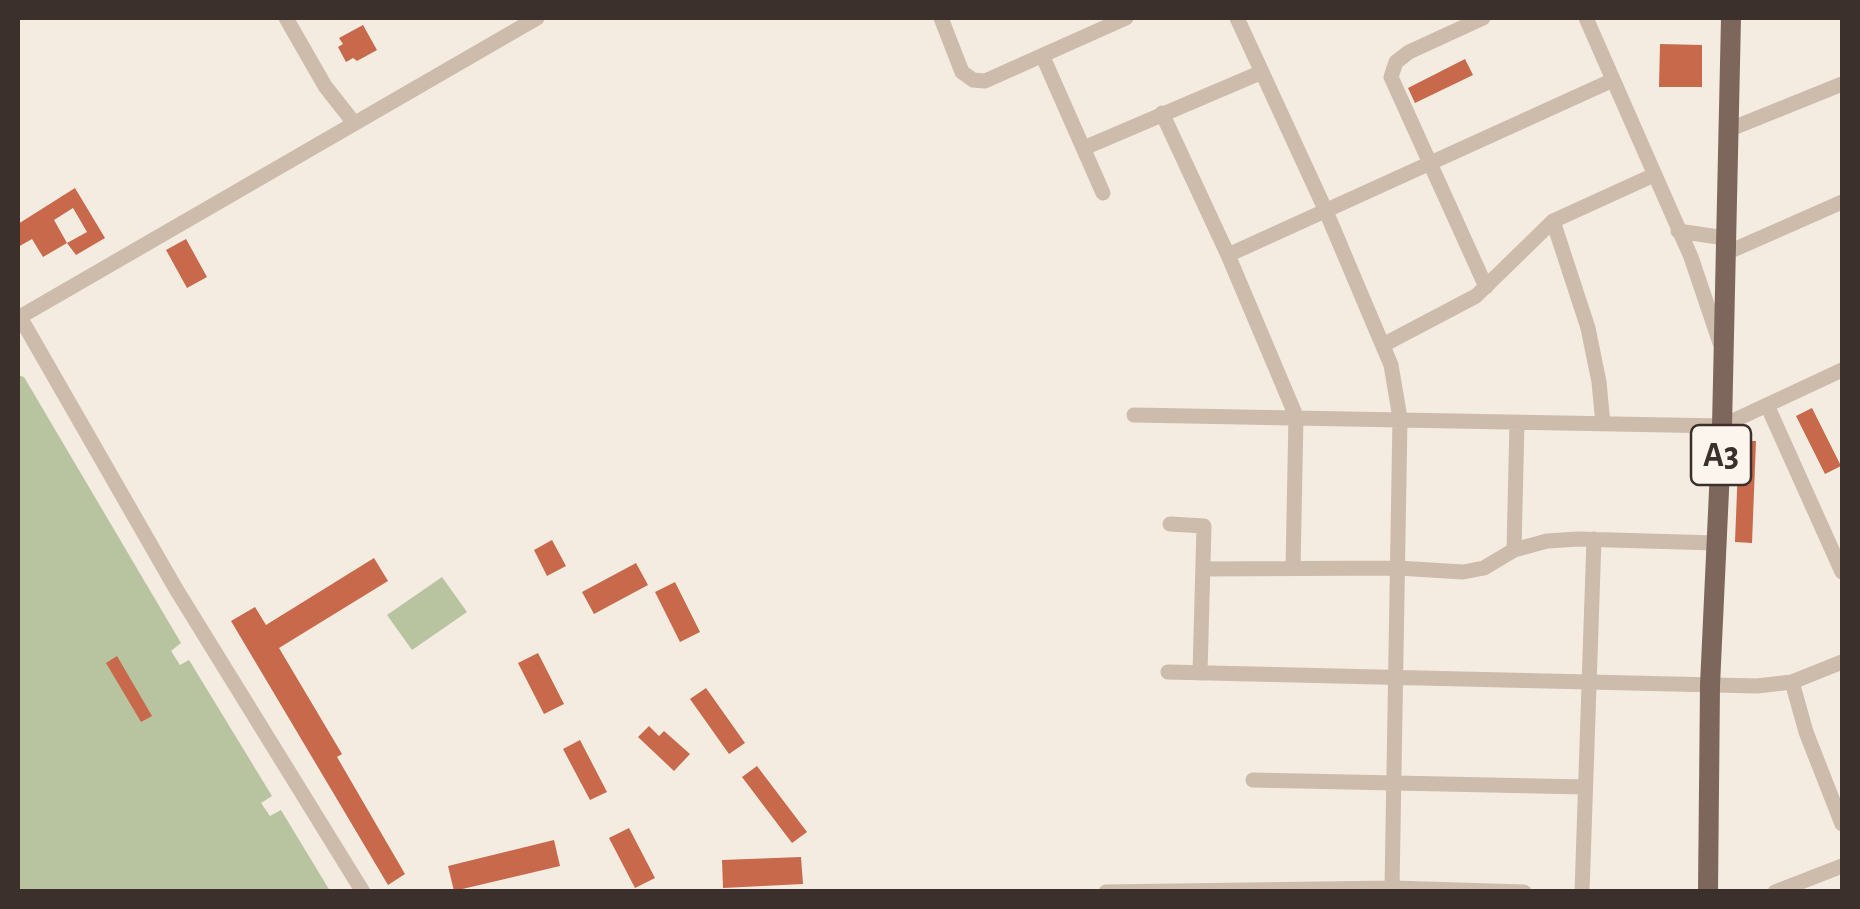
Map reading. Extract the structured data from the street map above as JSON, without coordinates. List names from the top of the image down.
{
  "streets": {
    "main road": ["A3"]
  }
}
